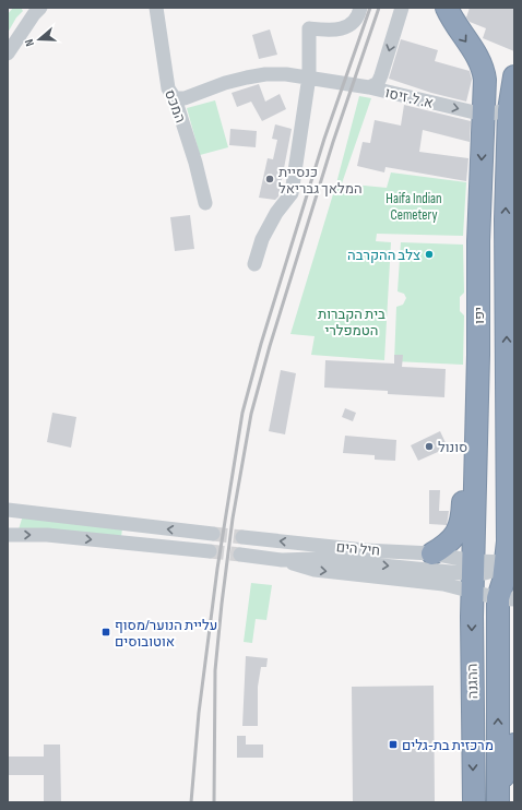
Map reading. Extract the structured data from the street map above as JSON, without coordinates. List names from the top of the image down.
{
  "streets": {
    "highway": ["יפו", "ההגנה"],
    "street": ["א. ל. זיסו", "המכס", "חיל הים"]
  },
  "crossings": [
    ["א. ל. זיסו", "המכס"],
    ["א. ל. זיסו", "יפו"],
    ["יפו", "חיל הים"],
    ["יפו", "ההגנה"],
    ["חיל הים", "ההגנה"]
  ],
  "parks": ["Haifa Indian Cemetery", "בית הקברות הטמפלרי"],
  "places": {
    "other": ["כנסיית המלאך גבריאל", "צלב ההקרבה", "סונול"],
    "transit": ["עליית הנוער/מסוף אוטובוסים", "מרכזית בת-גלים"]
  },
  "north": "left"
}
